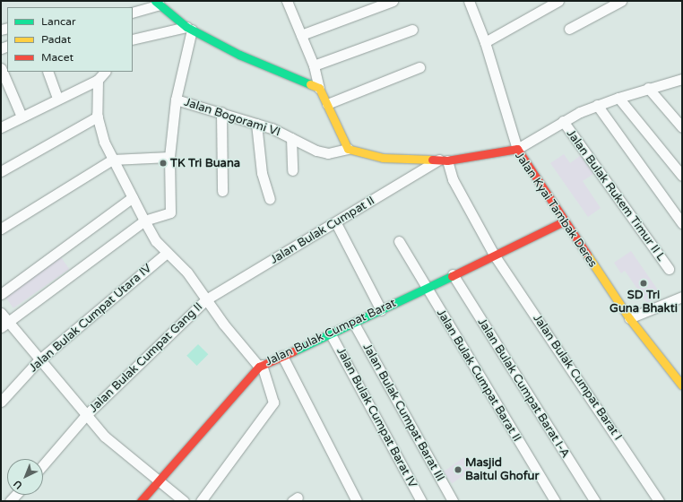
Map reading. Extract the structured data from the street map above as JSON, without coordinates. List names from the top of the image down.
{
  "streets": {
    "street": [
      "Jalan Bogorami VI",
      "Jalan Bulak Rukem Timur II L",
      "Jalan Kyai Tambak Deres",
      "Jalan Bulak Cumpat II",
      "Jalan Bulak Cumpat Utara IV",
      "Jalan Bulak Cumpat Barat",
      "Jalan Bulak Cumpat Gang II",
      "Jalan Bulak Cumpat Barat II",
      "Jalan Bulak Cumpat Barat I",
      "Jalan Bulak Cumpat Barat I-A",
      "Jalan Bulak Cumpat Barat III",
      "Jalan Bulak Cumpat Barat IV"
    ]
  },
  "crossings": [
    ["Jalan Bogorami VI", "Jalan Kyai Tambak Deres"],
    ["Jalan Kyai Tambak Deres", "Jalan Bulak Cumpat II"],
    ["Jalan Kyai Tambak Deres", "Jalan Bulak Cumpat Barat"],
    ["Jalan Kyai Tambak Deres", "Jalan Bulak Cumpat Barat I"],
    ["Jalan Bulak Cumpat II", "Jalan Bulak Cumpat Gang II"],
    ["Jalan Bulak Cumpat II", "Jalan Bulak Cumpat Barat I"],
    ["Jalan Bulak Cumpat Barat", "Jalan Bulak Cumpat Barat II"],
    ["Jalan Bulak Cumpat Barat", "Jalan Bulak Cumpat Barat I"],
    ["Jalan Bulak Cumpat Barat", "Jalan Bulak Cumpat Barat I-A"],
    ["Jalan Bulak Cumpat Barat", "Jalan Bulak Cumpat Barat III"],
    ["Jalan Bulak Cumpat Barat", "Jalan Bulak Cumpat Barat IV"]
  ],
  "places": ["TK Tri Buana", "SD Tri Guna Bhakti", "Masjid Baitul Ghofur"],
  "legend": ["Lancar", "Padat", "Macet"],
  "north": "bottom left"
}
